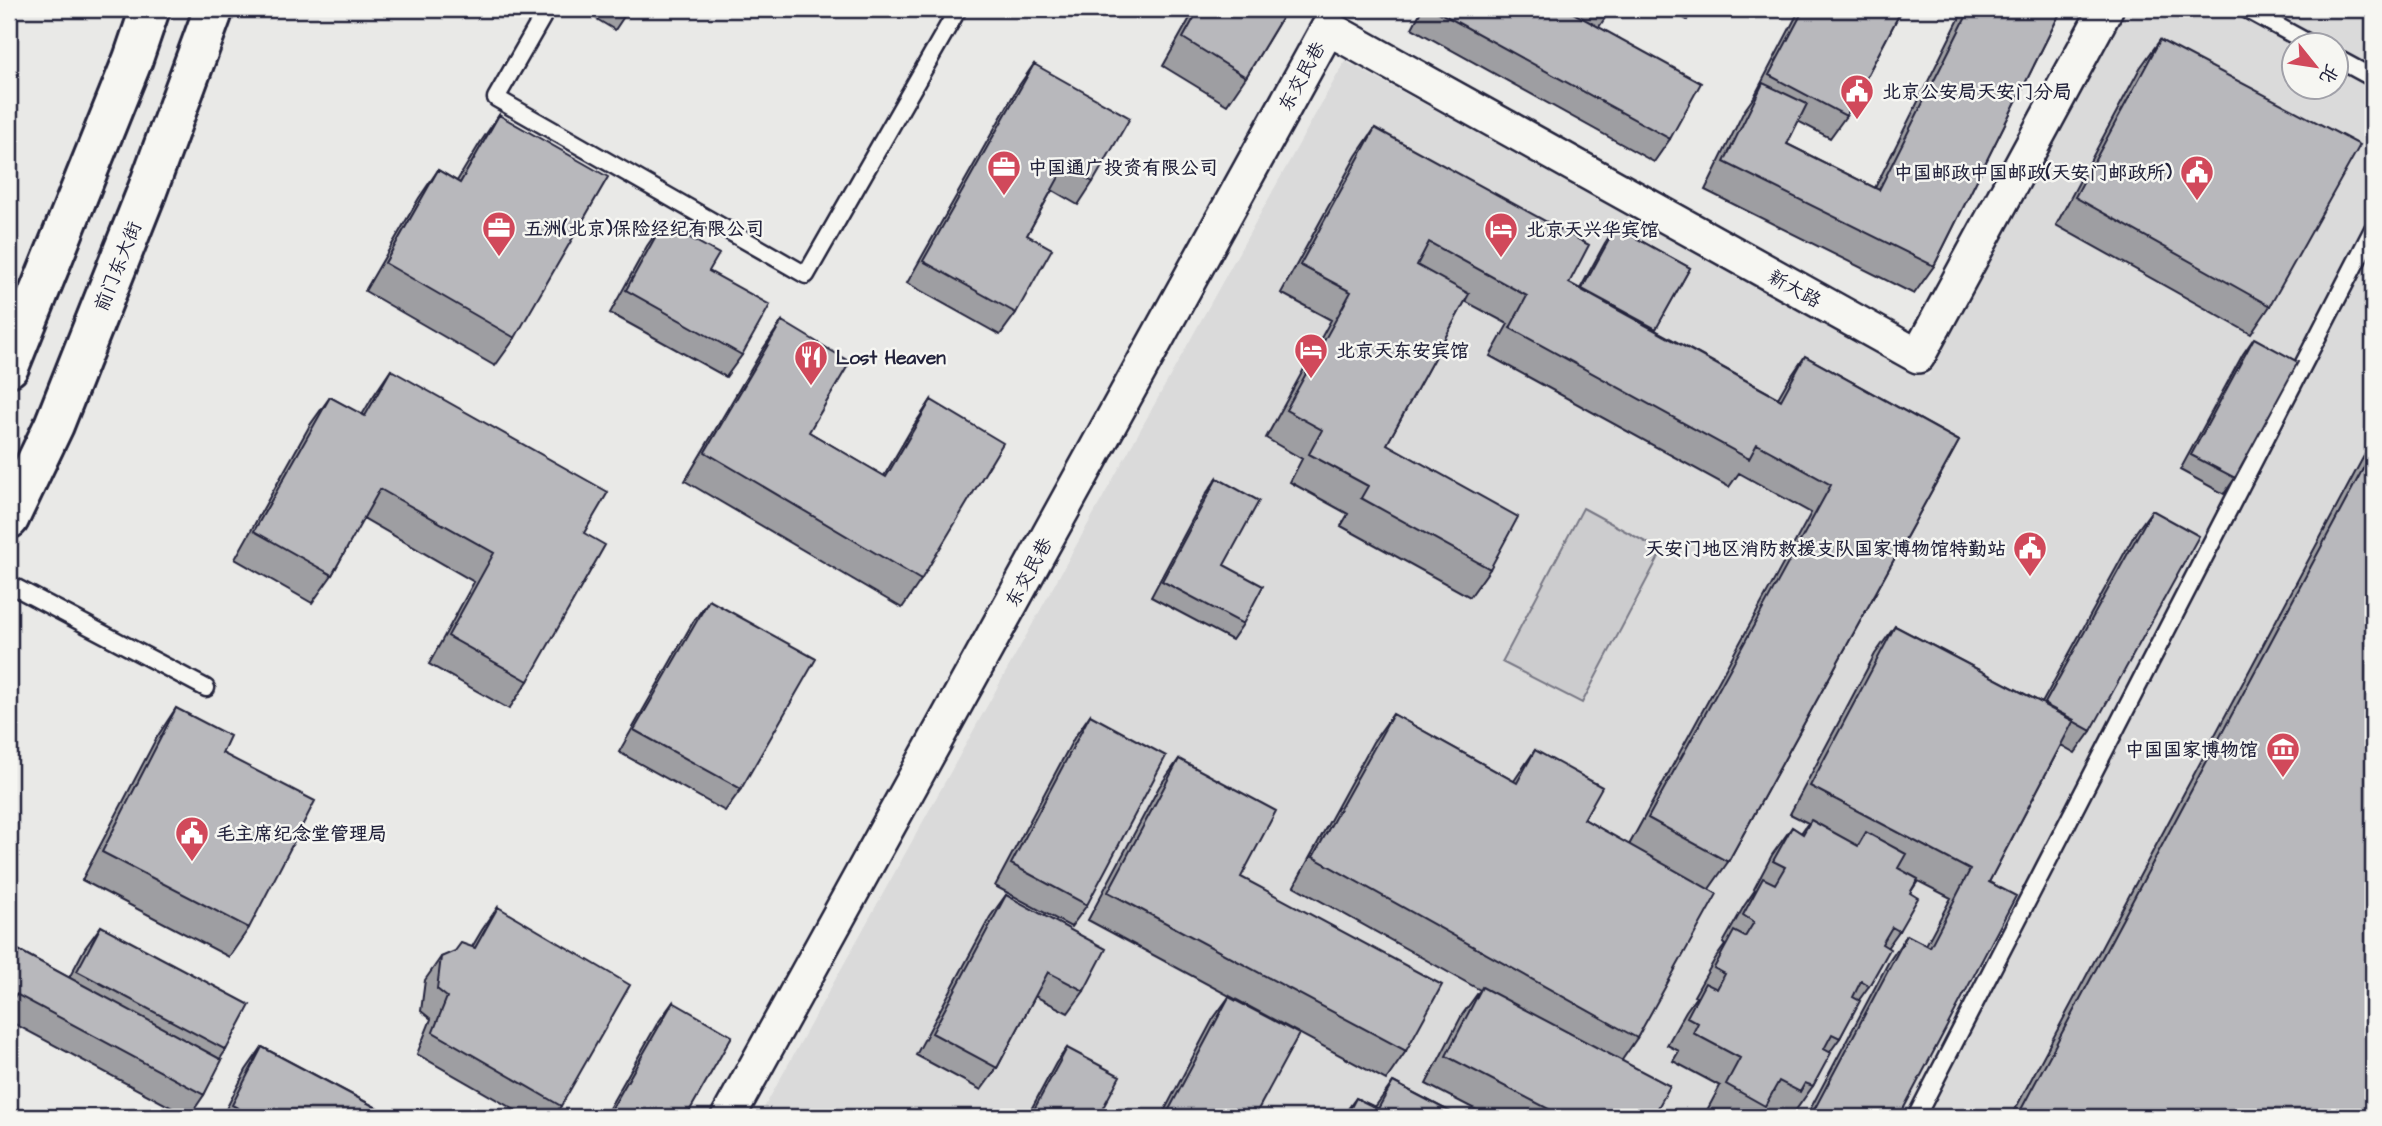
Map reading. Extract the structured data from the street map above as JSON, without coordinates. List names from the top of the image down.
{
  "streets": {
    "main road": ["前门东大街"],
    "street": ["东交民巷", "新大路"]
  },
  "crossings": [
    ["东交民巷", "新大路"]
  ],
  "places": {
    "public building": [
      "北京公安局天安门分局",
      "中国邮政中国邮政(天安门邮政所)",
      "天安门地区消防救援支队国家博物馆特勤站",
      "毛主席纪念堂管理局"
    ],
    "office": ["中国通广投资有限公司", "五洲(北京)保险经纪有限公司"],
    "hotel": ["北京天兴华宾馆", "北京天东安宾馆"],
    "restaurant": ["Lost Heaven"],
    "museum": ["中国国家博物馆"]
  },
  "north": "bottom right"
}
